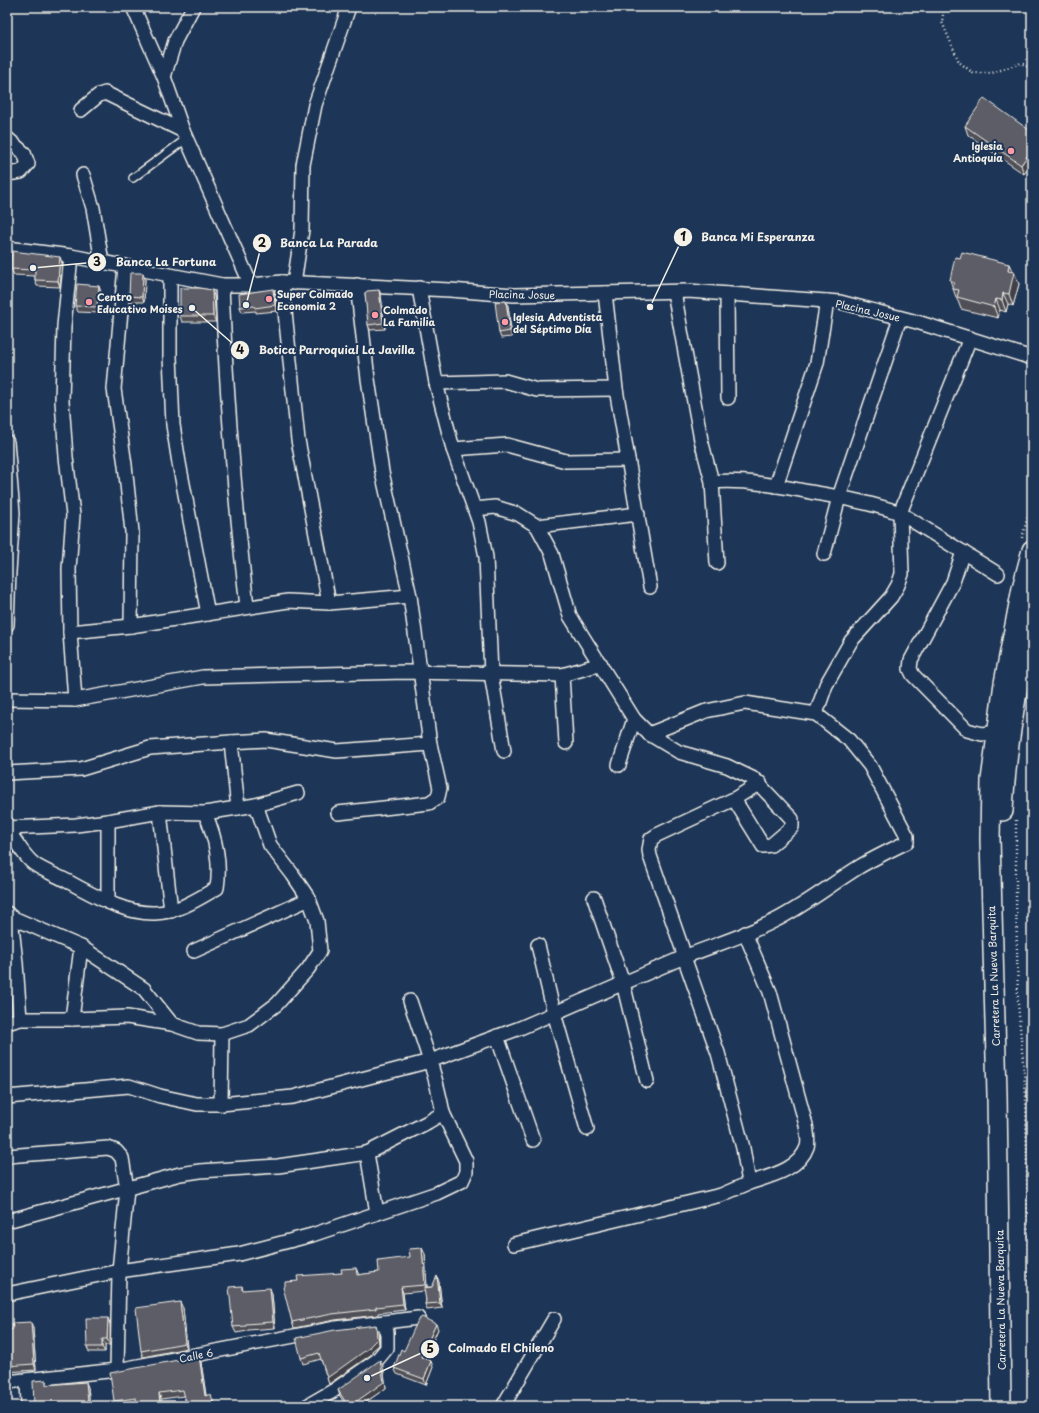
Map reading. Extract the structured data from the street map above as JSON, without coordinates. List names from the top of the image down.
{
  "streets": {
    "street": ["Placina Josue", "Carretera La Nueva Barquita", "Calle 6"]
  },
  "places": [
    "Iglesia Antioquía",
    "Banca La Fortuna",
    "Super Colmado Economia 2",
    "Centro Educativo Moises",
    "Banca La Parada",
    "Banca Mi Esperanza",
    "Botica Parroquial La Javilla",
    "Colmado La Familia",
    "Iglesia Adventista del Séptimo Día",
    "Colmado El Chileno"
  ]
}
